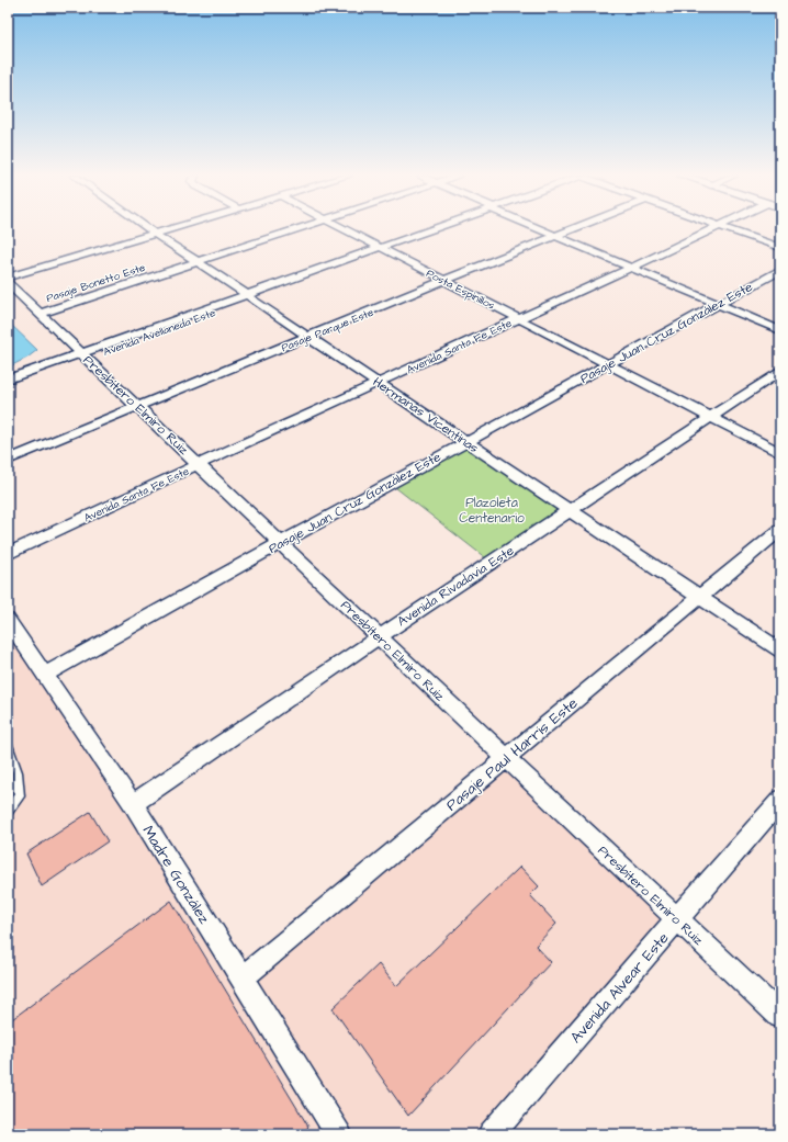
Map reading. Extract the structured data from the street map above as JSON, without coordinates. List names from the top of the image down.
{
  "streets": {
    "street": [
      "Pasaje Bonetto Este",
      "Posta Espinillos",
      "Pasaje Parque Este",
      "Avenida Avellaneda Este",
      "Pasaje Juan Cruz González Este",
      "Avenida Santa Fe Este",
      "Presbítero Elmiro Ruiz",
      "Hermanas Vicentinas",
      "Avenida Rivadavia Este",
      "Pasaje Paul Harris Este",
      "Madre González",
      "Avenida Alvear Este"
    ]
  },
  "crossings": [
    ["Pasaje Bonetto Este", "Presbítero Elmiro Ruiz"],
    ["Pasaje Bonetto Este", "Hermanas Vicentinas"],
    ["Posta Espinillos", "Pasaje Parque Este"],
    ["Posta Espinillos", "Avenida Avellaneda Este"],
    ["Posta Espinillos", "Pasaje Juan Cruz González Este"],
    ["Posta Espinillos", "Avenida Santa Fe Este"],
    ["Posta Espinillos", "Avenida Rivadavia Este"],
    ["Pasaje Parque Este", "Presbítero Elmiro Ruiz"],
    ["Pasaje Parque Este", "Hermanas Vicentinas"],
    ["Avenida Avellaneda Este", "Presbítero Elmiro Ruiz"],
    ["Avenida Avellaneda Este", "Hermanas Vicentinas"],
    ["Pasaje Juan Cruz González Este", "Presbítero Elmiro Ruiz"],
    ["Pasaje Juan Cruz González Este", "Hermanas Vicentinas"],
    ["Pasaje Juan Cruz González Este", "Madre González"],
    ["Avenida Santa Fe Este", "Presbítero Elmiro Ruiz"],
    ["Avenida Santa Fe Este", "Hermanas Vicentinas"],
    ["Presbítero Elmiro Ruiz", "Avenida Rivadavia Este"],
    ["Presbítero Elmiro Ruiz", "Pasaje Paul Harris Este"],
    ["Presbítero Elmiro Ruiz", "Avenida Alvear Este"],
    ["Hermanas Vicentinas", "Avenida Rivadavia Este"],
    ["Hermanas Vicentinas", "Pasaje Paul Harris Este"],
    ["Avenida Rivadavia Este", "Madre González"],
    ["Pasaje Paul Harris Este", "Madre González"]
  ],
  "parks": ["Plazoleta Centenario"]
}
